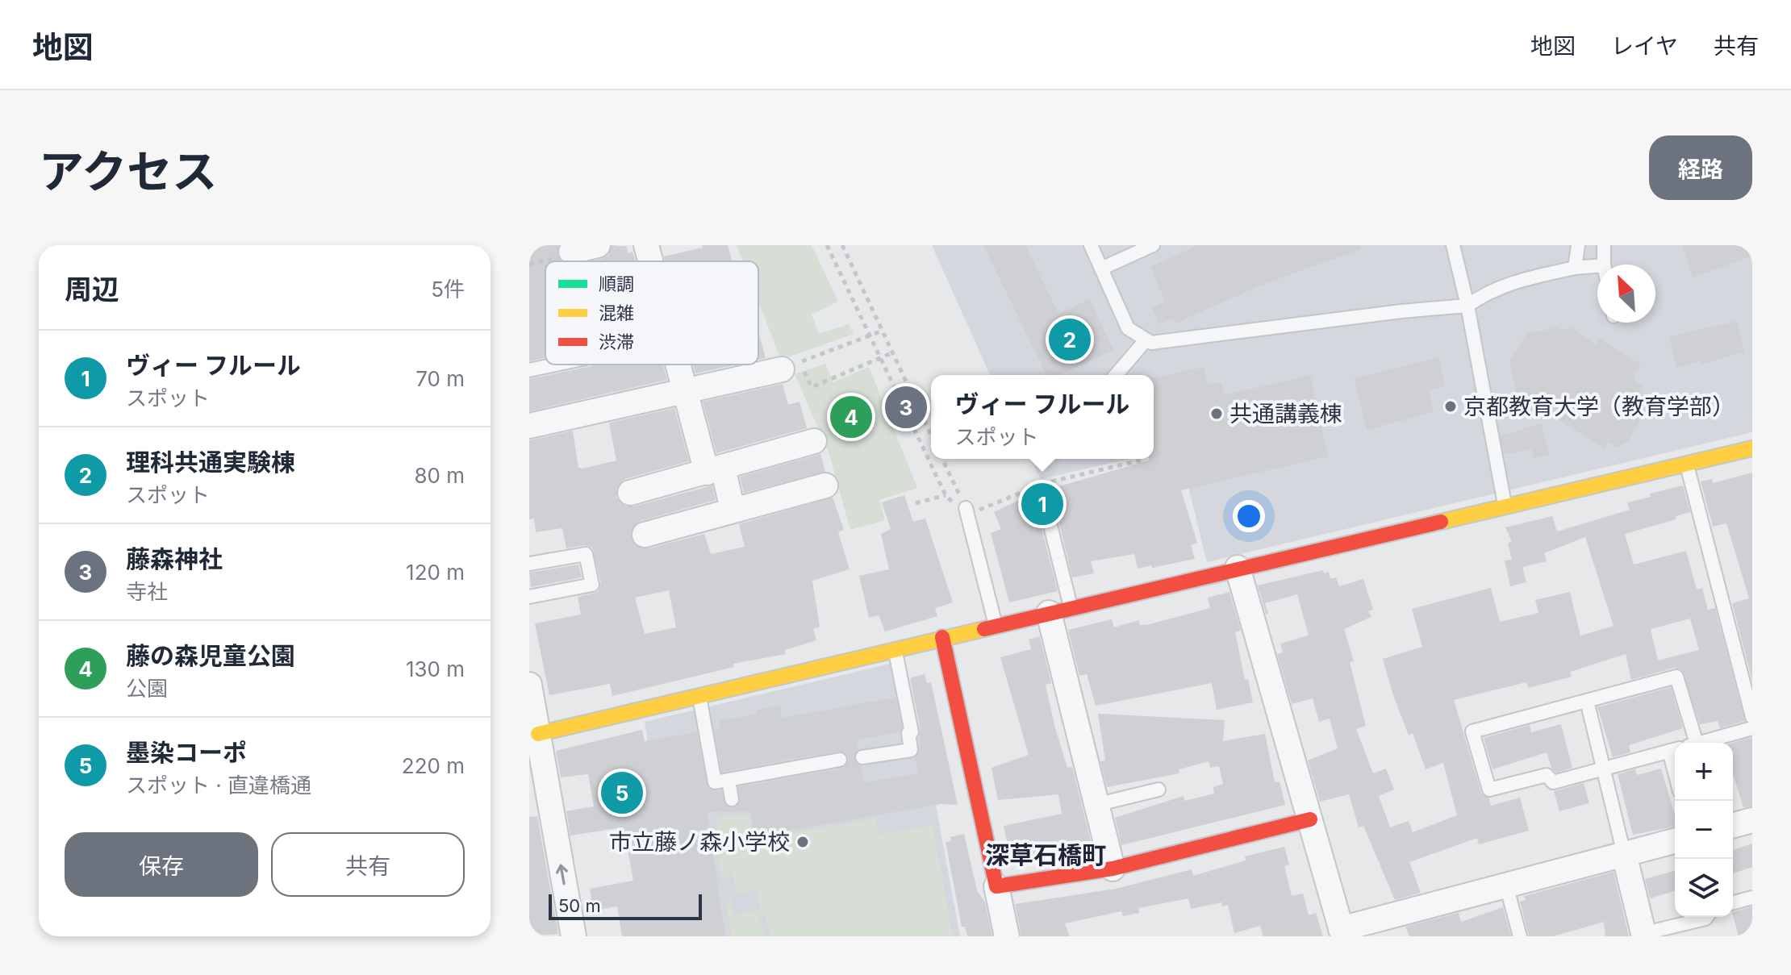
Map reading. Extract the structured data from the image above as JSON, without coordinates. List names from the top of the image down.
{
  "districts": ["深草石橋町"],
  "places": ["京都教育大学（教育学部）", "共通講義棟", "市立藤ノ森小学校"],
  "legend": ["順調", "混雑", "渋滞"],
  "scale_bar": "50 m",
  "north": "top left",
  "page": {
    "header": "地図",
    "nav": ["地図", "レイヤ", "共有"],
    "title": "アクセス",
    "buttons": [
      "経路",
      ["保存", "共有"]
    ],
    "heading": ["周辺", "5件"],
    "pins": [
      "2",
      "3",
      "4",
      "1",
      "5"
    ],
    "list": [
      {
        "mark": "1",
        "name": "ヴィー フルール",
        "note": "スポット",
        "value": "70 m"
      },
      {
        "mark": "2",
        "name": "理科共通実験棟",
        "note": "スポット",
        "value": "80 m"
      },
      {
        "mark": "3",
        "name": "藤森神社",
        "note": "寺社",
        "value": "120 m"
      },
      {
        "mark": "4",
        "name": "藤の森児童公園",
        "note": "公園",
        "value": "130 m"
      },
      {
        "mark": "5",
        "name": "墨染コーポ",
        "note": "スポット · 直違橋通",
        "value": "220 m"
      }
    ],
    "popup": ["ヴィー フルール", "スポット"],
    "map_buttons": ["+", "−"],
    "scale": "50 m"
  }
}
